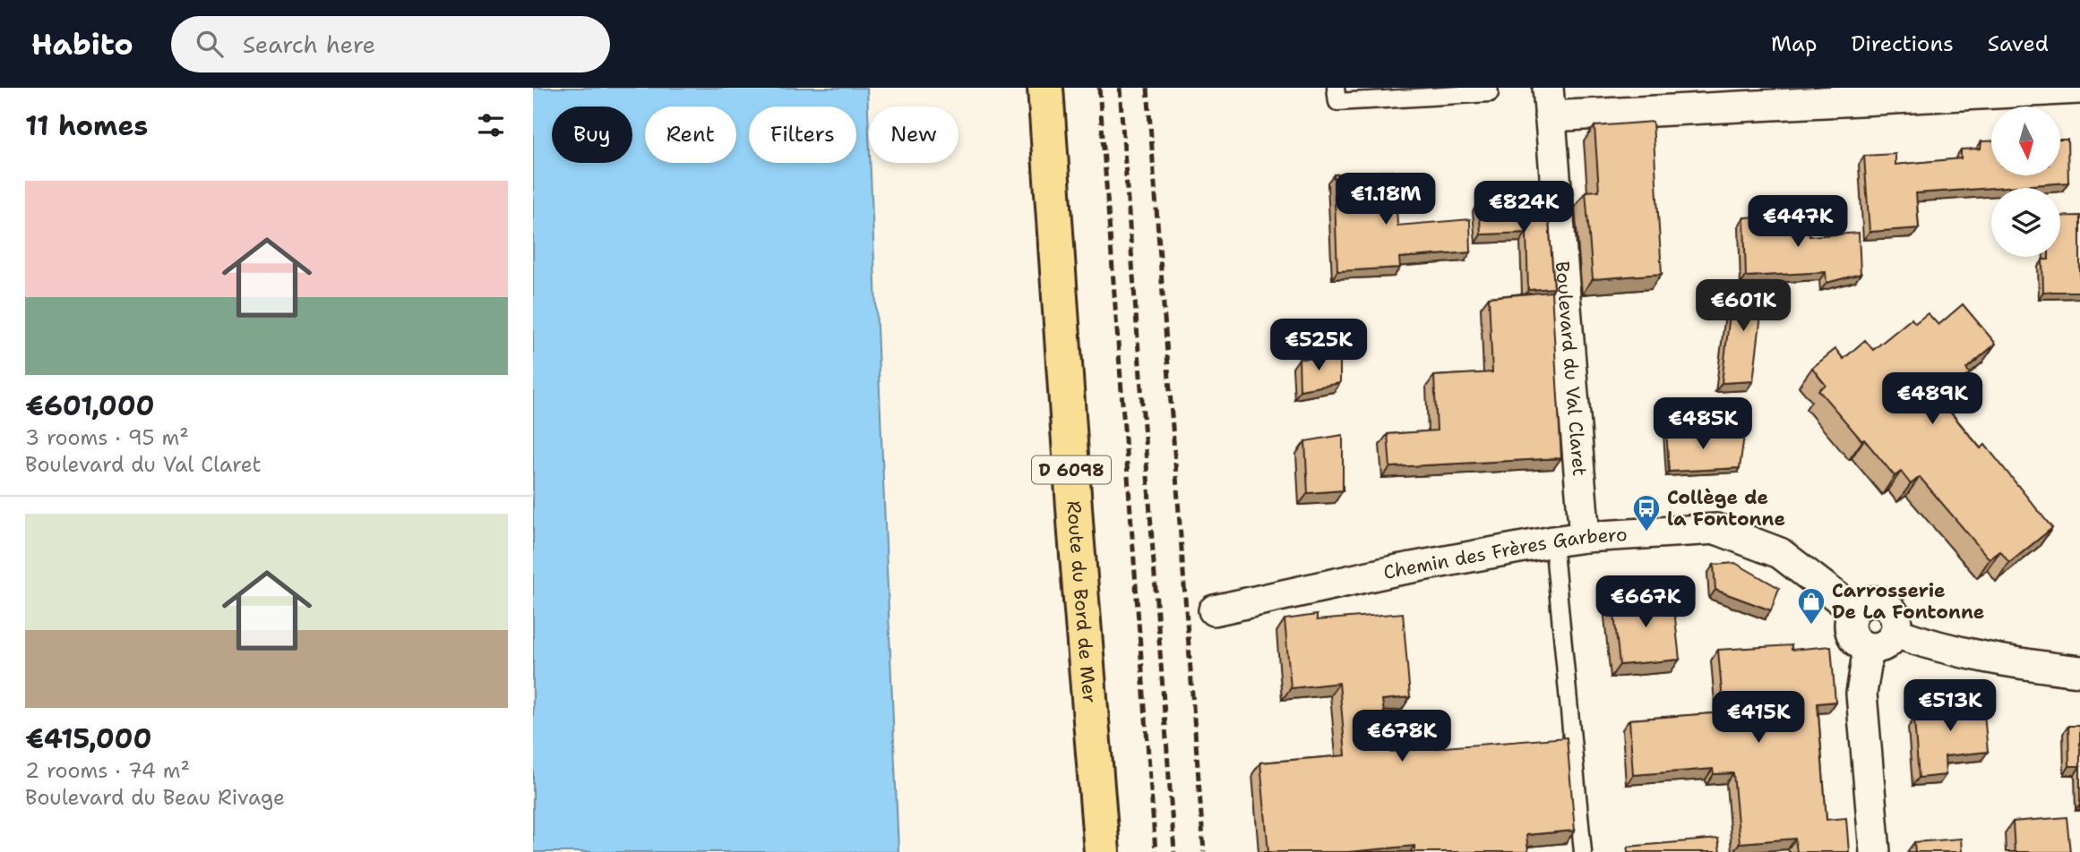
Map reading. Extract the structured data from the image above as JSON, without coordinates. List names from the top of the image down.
{
  "streets": {
    "main road": ["D 6098", "Route du Bord de Mer"],
    "street": ["Boulevard du Val Claret", "Chemin des Frères Garbero"]
  },
  "crossings": [
    ["Boulevard du Val Claret", "Chemin des Frères Garbero"]
  ],
  "places": {
    "bus stop": ["Collège de la Fontonne"],
    "shop": ["Carrosserie De La Fontonne"]
  },
  "north": "bottom",
  "page": {
    "header": "Habito",
    "search": "Search here",
    "nav": ["Map", "Directions", "Saved"],
    "heading": "11 homes",
    "chip": [
      "Buy",
      "Rent",
      "Filters",
      "New"
    ],
    "list": [
      {
        "name": "€601,000",
        "note": "3 rooms · 95 m² · Boulevard du Val Claret"
      },
      {
        "name": "€415,000",
        "note": "2 rooms · 74 m² · Boulevard du Beau Rivage"
      }
    ],
    "price": [
      "€1.18M",
      "€824K",
      "€447K",
      "€601K",
      "€525K",
      "€489K",
      "€485K",
      "€667K",
      "€513K",
      "€415K",
      "€678K"
    ]
  }
}
